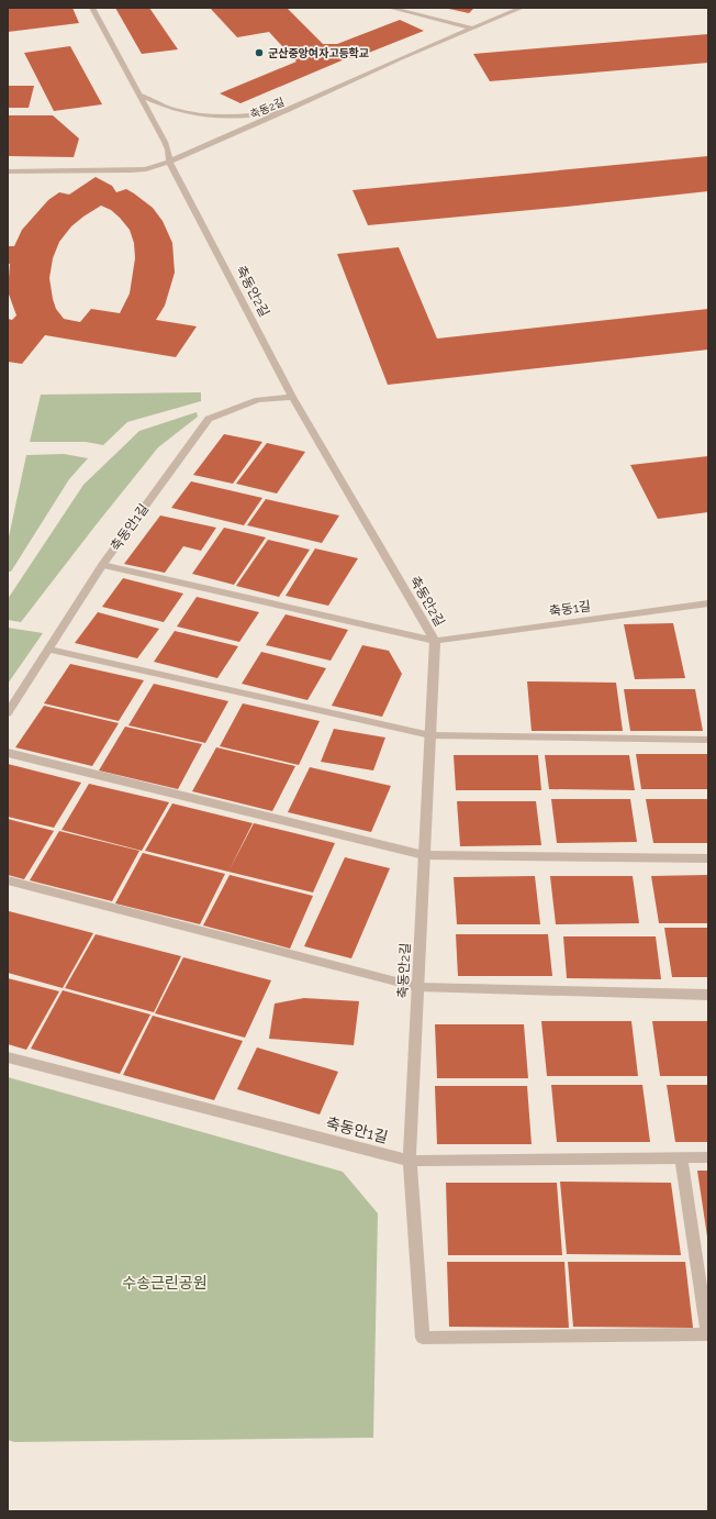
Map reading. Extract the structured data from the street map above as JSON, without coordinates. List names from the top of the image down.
{
  "streets": {
    "street": [
      "축동2길",
      "축동안2길",
      "축동안1길",
      "축동1길"
    ]
  },
  "crossings": [
    ["축동2길", "축동안2길"],
    ["축동안2길", "축동안1길"],
    ["축동안2길", "축동1길"]
  ],
  "parks": ["수송근린공원"],
  "places": ["군산중앙여자고등학교"]
}
